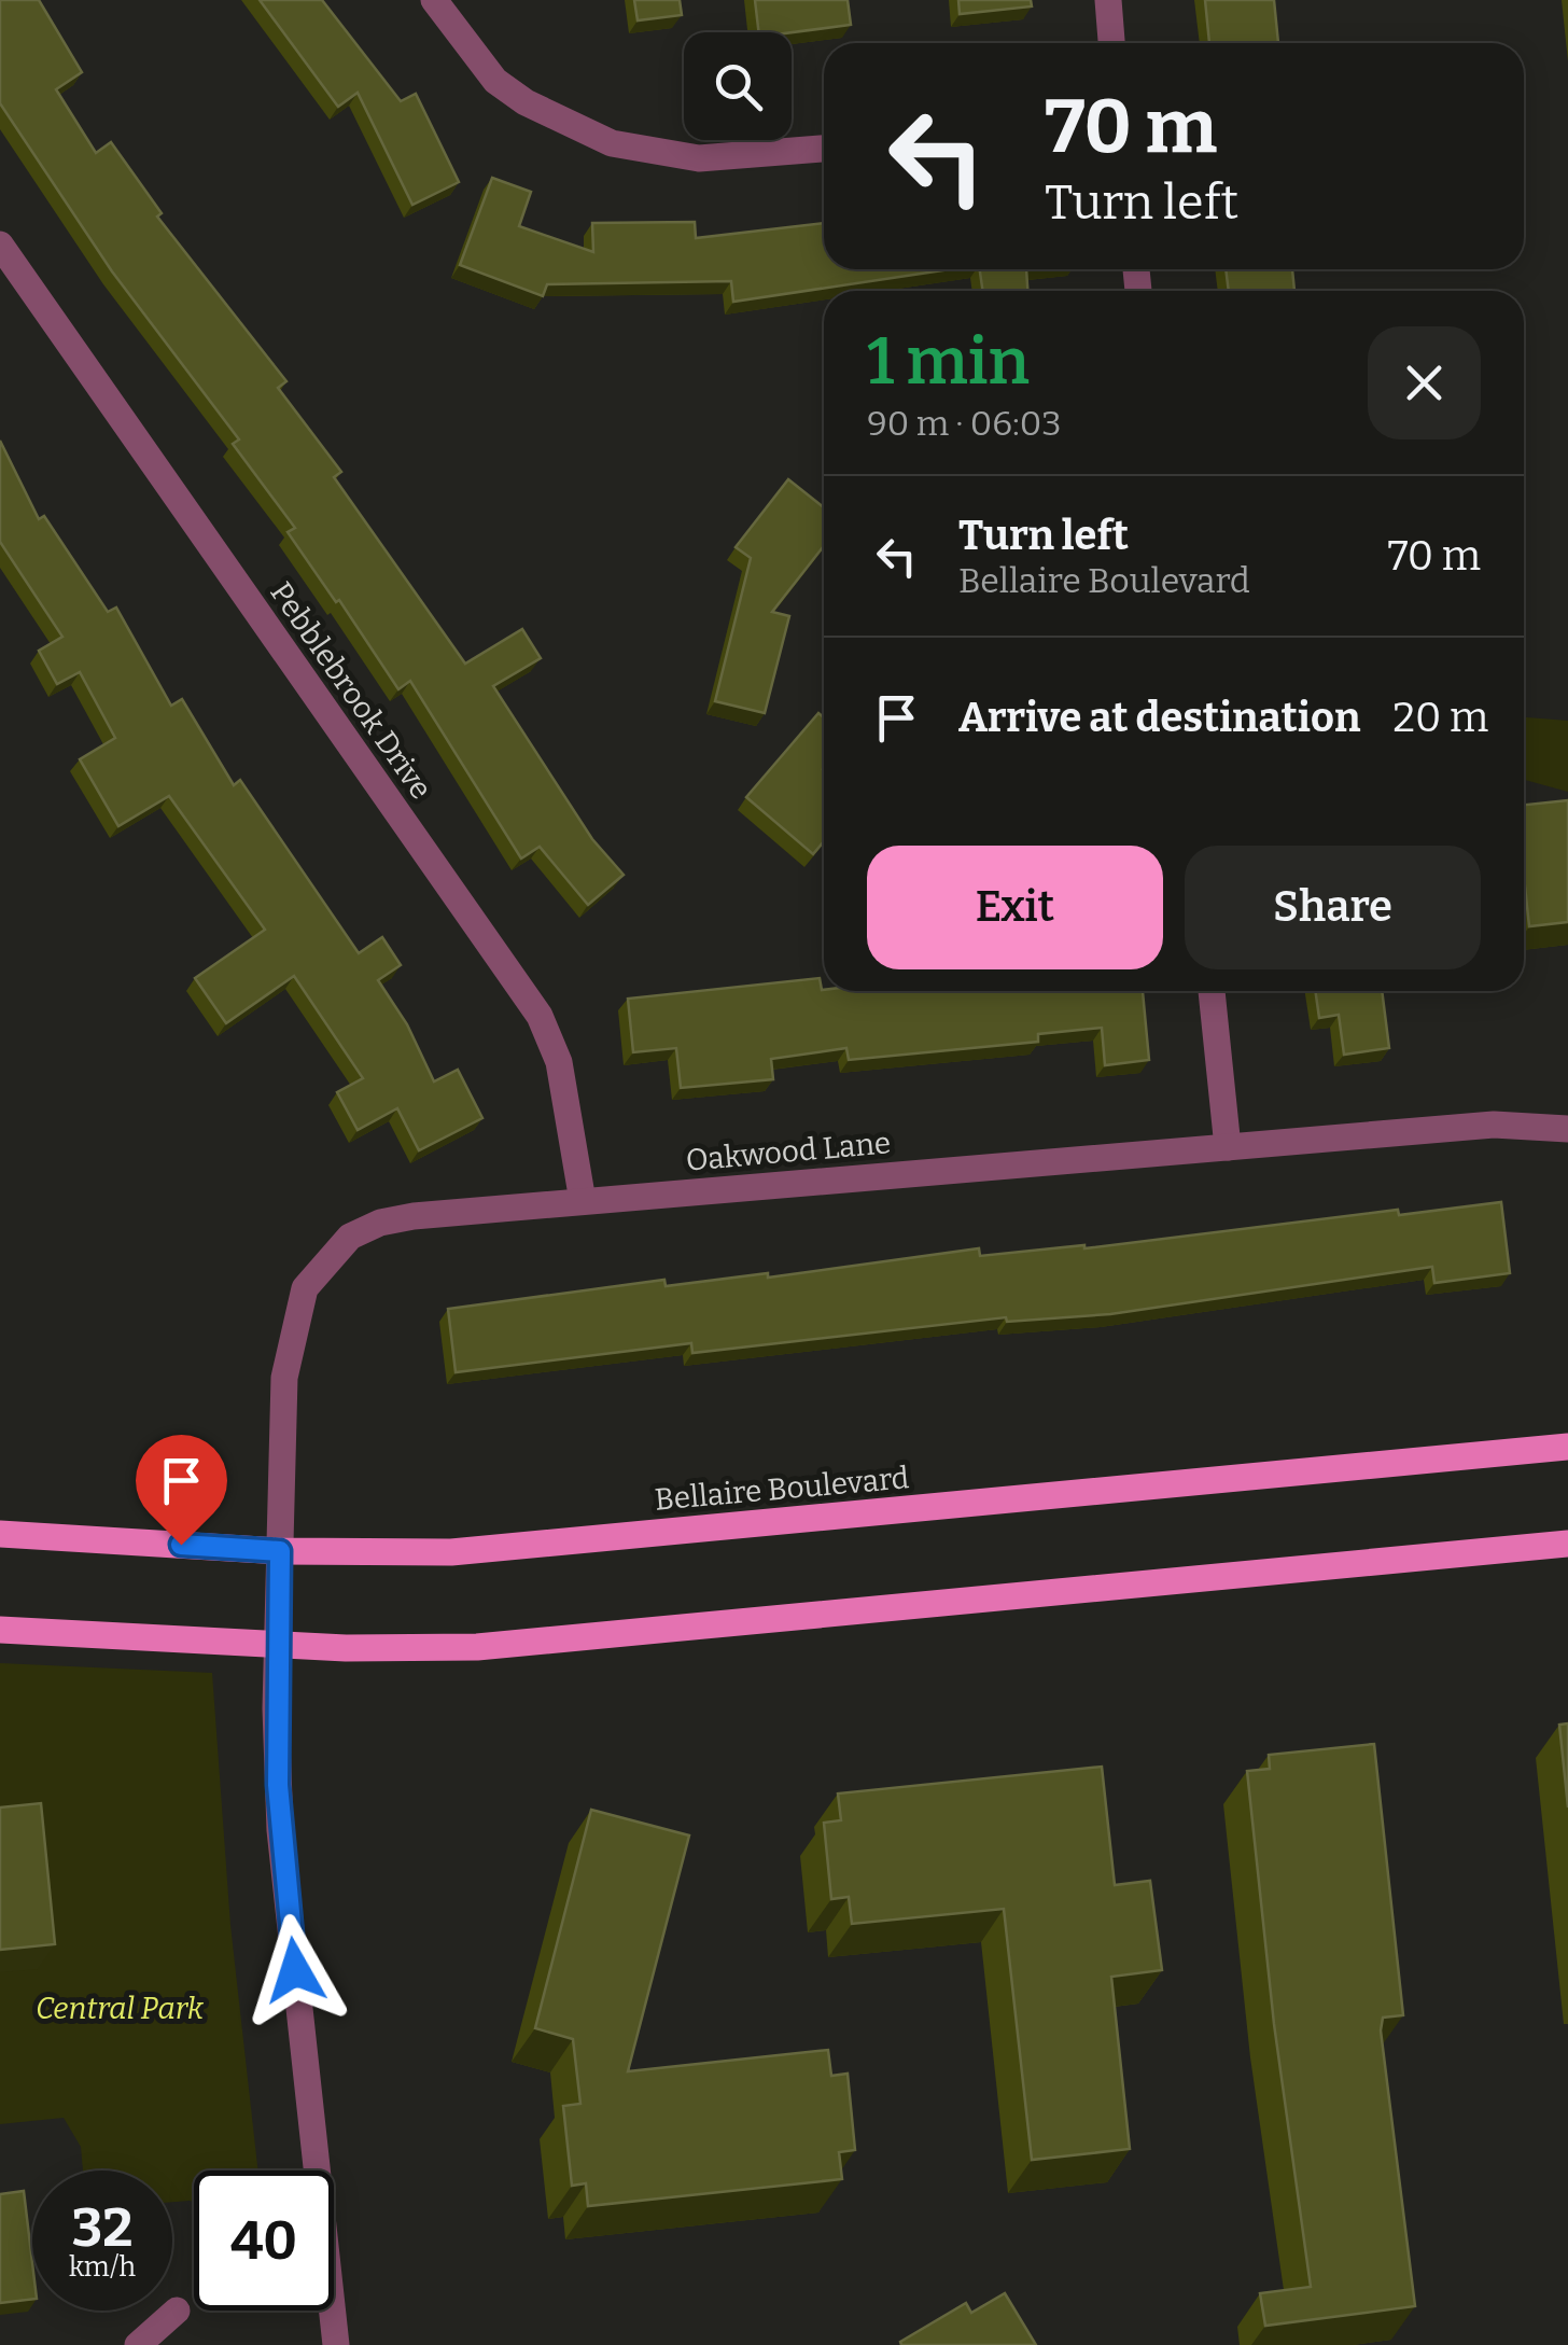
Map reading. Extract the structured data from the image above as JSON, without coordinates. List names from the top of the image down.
{
  "streets": {
    "main road": ["Bellaire Boulevard"],
    "street": ["Pebblebrook Drive", "Oakwood Lane"]
  },
  "crossings": [
    ["Pebblebrook Drive", "Oakwood Lane"],
    ["Oakwood Lane", "Bellaire Boulevard"]
  ],
  "parks": ["Central Park"],
  "page": {
    "turn": ["70 m", "Turn left"],
    "heading": ["1 min", "90 m · 06:03"],
    "list": [
      {
        "name": "Turn left",
        "note": "Bellaire Boulevard",
        "value": "70 m"
      },
      {
        "name": "Arrive at destination",
        "value": "20 m"
      }
    ],
    "buttons": ["Exit", "Share"],
    "speed": "32 km/h",
    "limit": "40"
  }
}
